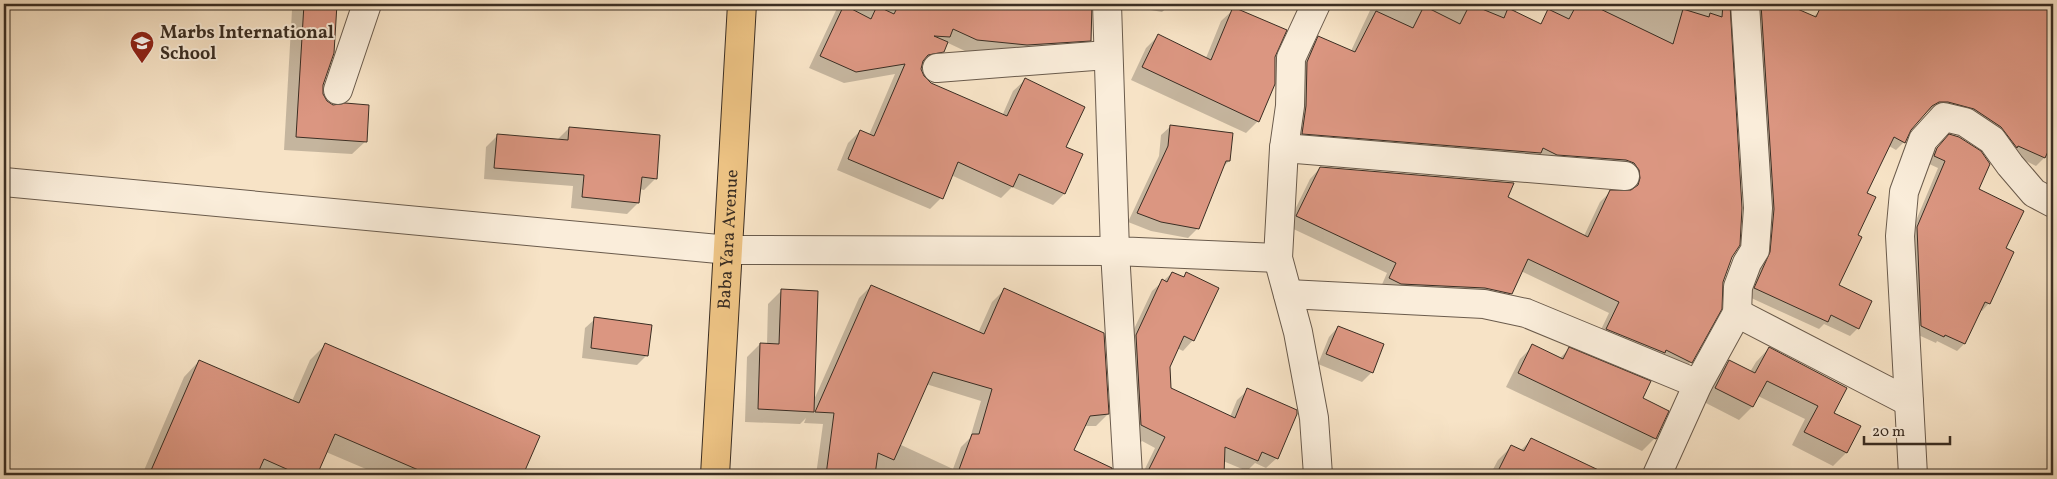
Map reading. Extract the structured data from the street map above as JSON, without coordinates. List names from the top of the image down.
{
  "streets": {
    "main road": ["Baba Yara Avenue"]
  },
  "places": {
    "school or university": ["Marbs International School"]
  },
  "scale_bar": "20 m"
}
